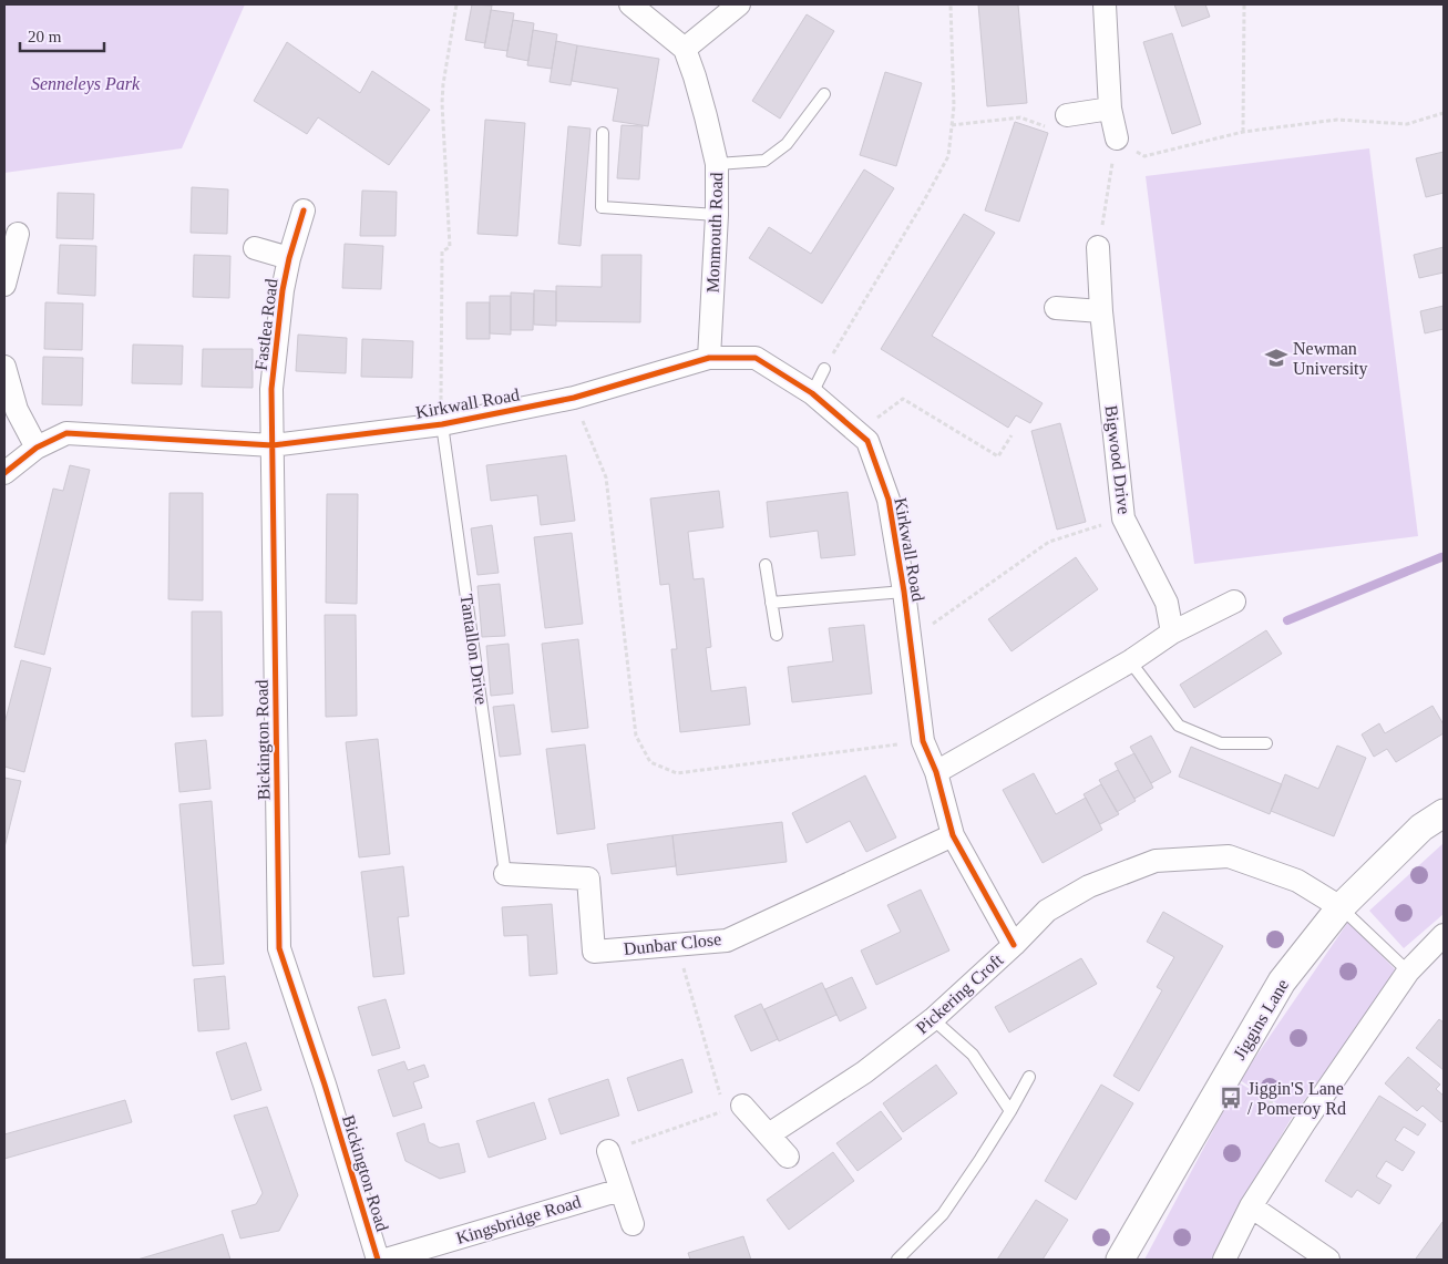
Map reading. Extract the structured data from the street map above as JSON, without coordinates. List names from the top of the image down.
{
  "streets": {
    "street": [
      "Monmouth Road",
      "Fastlea Road",
      "Kirkwall Road",
      "Bigwood Drive",
      "Bickington Road",
      "Dunbar Close",
      "Pickering Croft",
      "Jiggins Lane",
      "Kingsbridge Road"
    ],
    "lane": ["Tantallon Drive"]
  },
  "crossings": [
    ["Monmouth Road", "Kirkwall Road"],
    ["Fastlea Road", "Kirkwall Road"],
    ["Fastlea Road", "Bickington Road"],
    ["Kirkwall Road", "Tantallon Drive"],
    ["Kirkwall Road", "Bickington Road"],
    ["Kirkwall Road", "Dunbar Close"],
    ["Kirkwall Road", "Pickering Croft"],
    ["Tantallon Drive", "Dunbar Close"],
    ["Pickering Croft", "Jiggins Lane"]
  ],
  "parks": ["Senneleys Park"],
  "places": {
    "school or university": ["Newman University"],
    "bus stop": ["Jiggin'S Lane / Pomeroy Rd"]
  },
  "scale_bar": "20 m"
}
